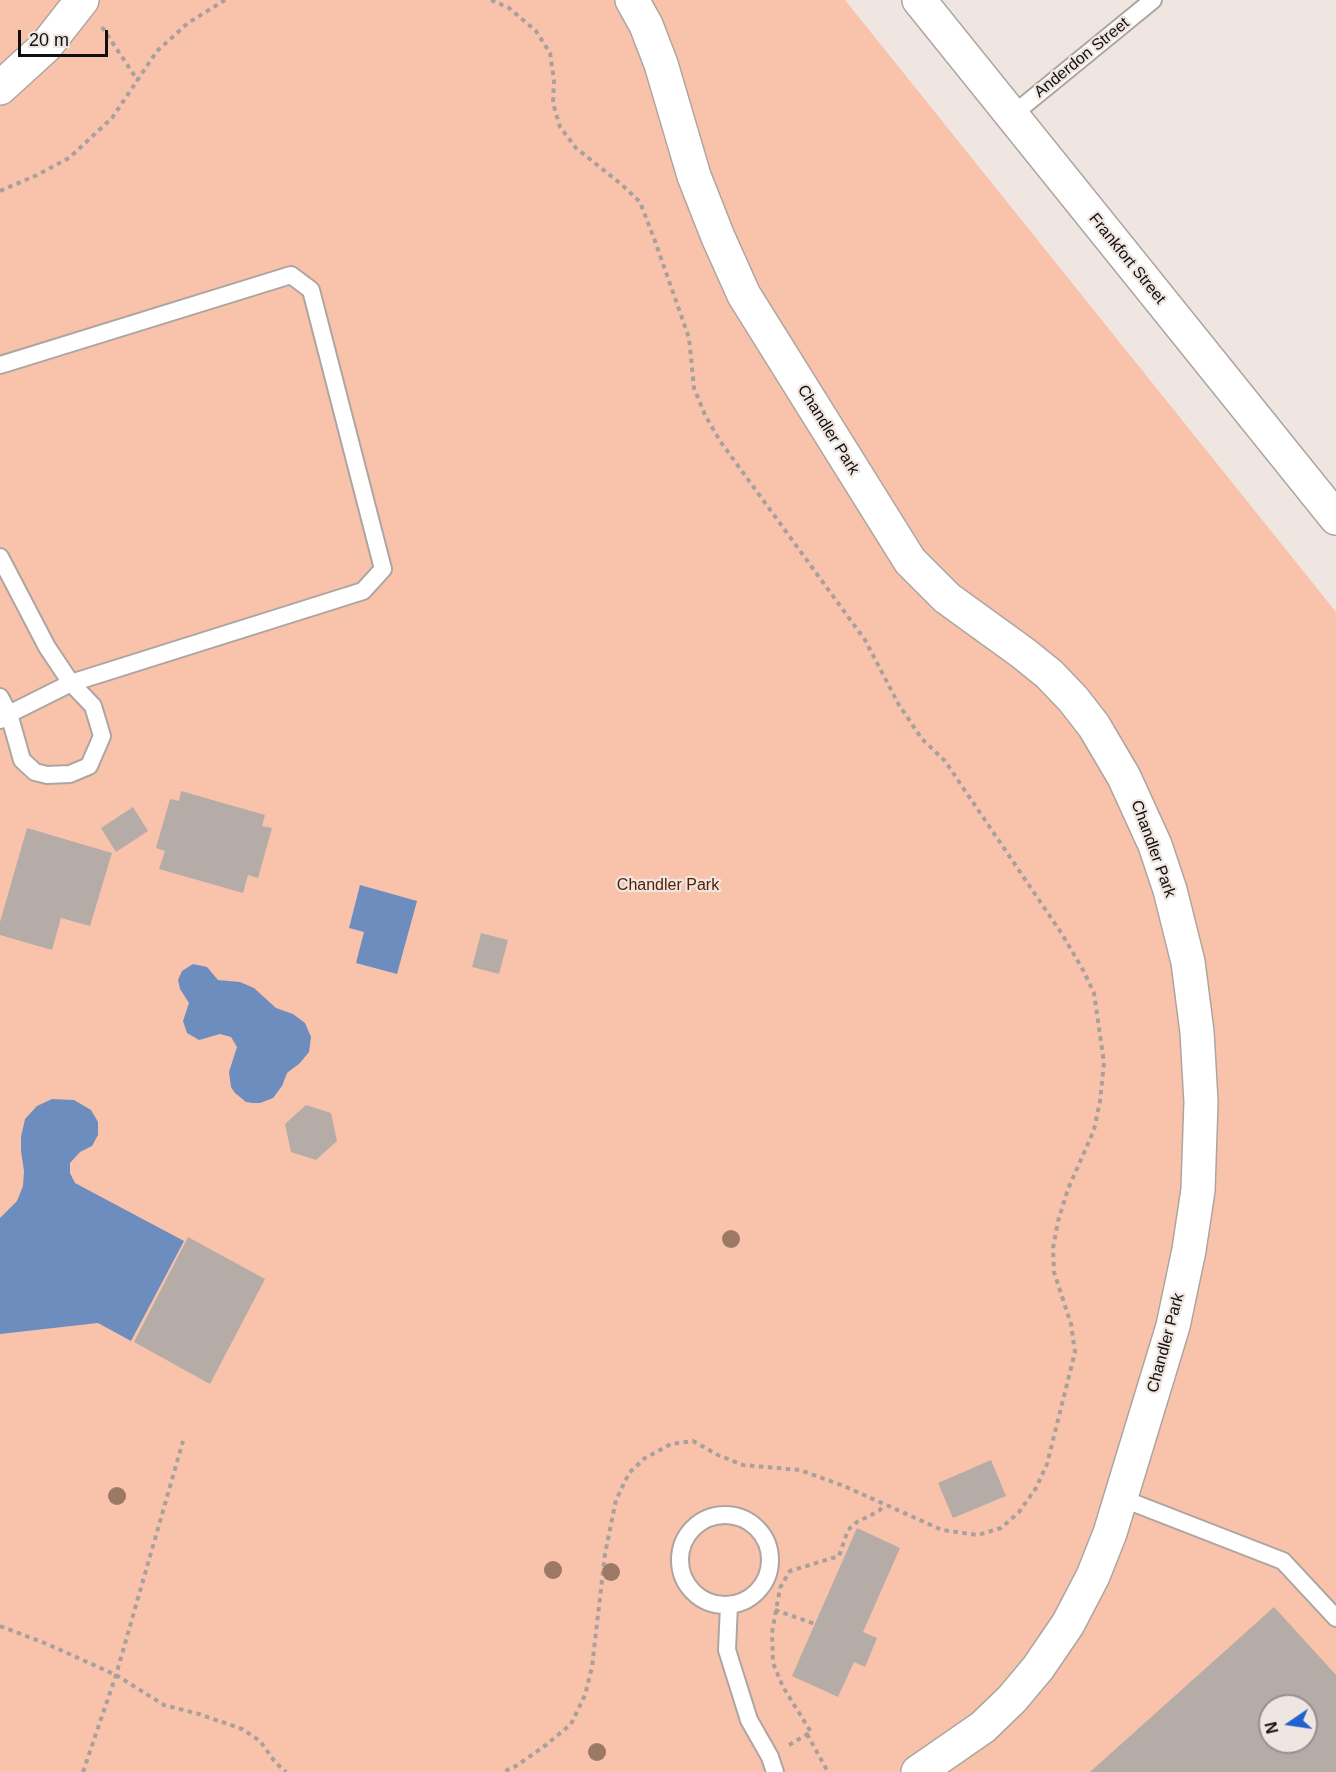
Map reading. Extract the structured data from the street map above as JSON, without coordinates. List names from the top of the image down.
{
  "streets": {
    "street": ["Frankfort Street", "Chandler Park"],
    "lane": ["Anderdon Street"]
  },
  "crossings": [
    ["Anderdon Street", "Frankfort Street"]
  ],
  "parks": ["Chandler Park"],
  "scale_bar": "20 m",
  "north": "left"
}
